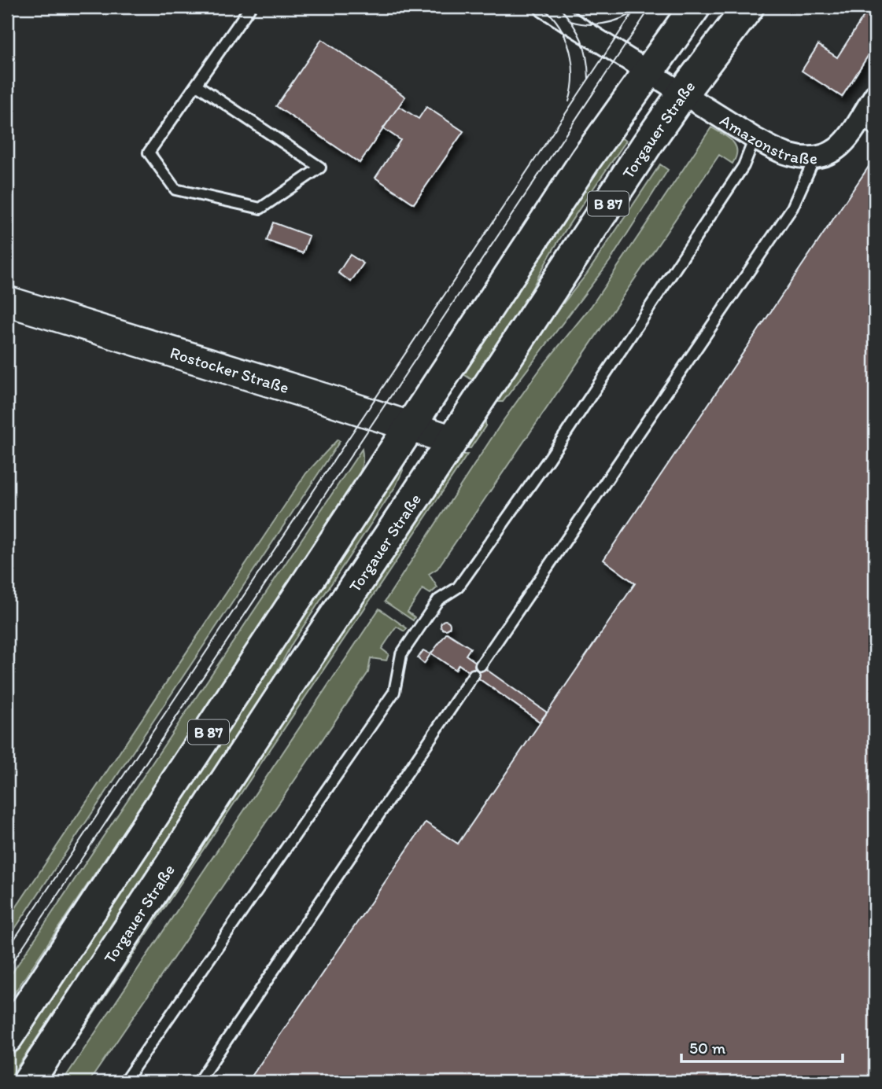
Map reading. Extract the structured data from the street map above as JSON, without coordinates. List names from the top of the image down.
{
  "streets": {
    "main road": ["Torgauer Straße", "B 87", "Rostocker Straße"],
    "street": ["Amazonstraße"]
  },
  "crossings": [
    ["Torgauer Straße", "Amazonstraße"],
    ["Torgauer Straße", "Rostocker Straße"],
    ["Amazonstraße", "B 87"],
    ["B 87", "Rostocker Straße"]
  ],
  "scale_bar": "50 m"
}
